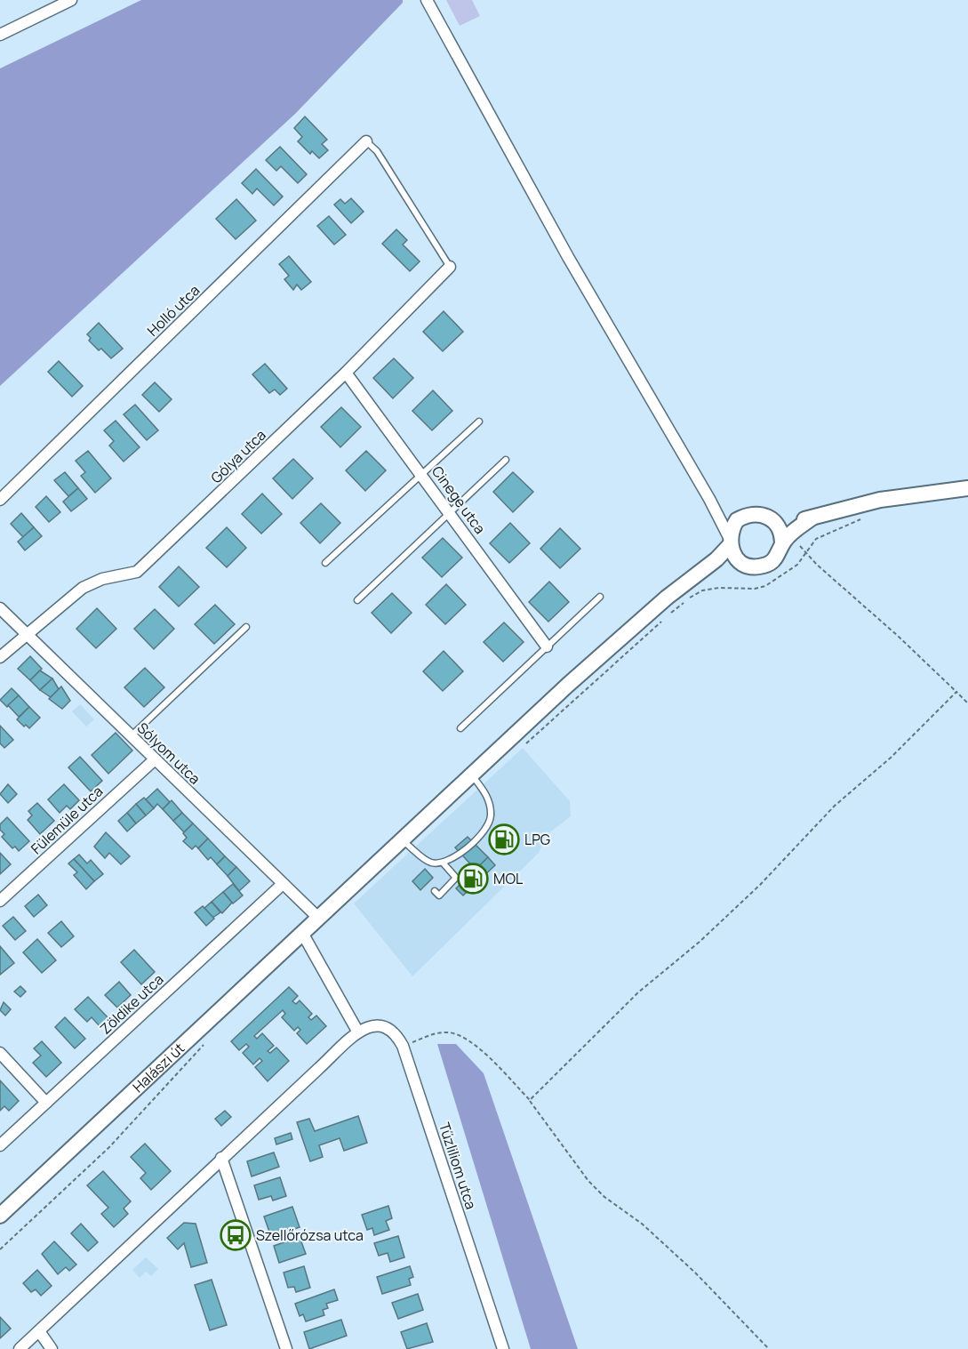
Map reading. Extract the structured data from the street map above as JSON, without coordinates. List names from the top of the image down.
{
  "streets": {
    "main road": ["Halászi út"],
    "street": [
      "Holló utca",
      "Gólya utca",
      "Cinege utca",
      "Sólyom utca",
      "Fülemüle utca",
      "Zöldike utca",
      "Tűzliliom utca"
    ]
  },
  "crossings": [
    ["Gólya utca", "Cinege utca"],
    ["Gólya utca", "Sólyom utca"],
    ["Sólyom utca", "Fülemüle utca"],
    ["Sólyom utca", "Zöldike utca"],
    ["Sólyom utca", "Halászi út"]
  ],
  "places": {
    "fuel station": ["LPG", "MOL"],
    "bus stop": ["Szellőrózsa utca"]
  }
}
